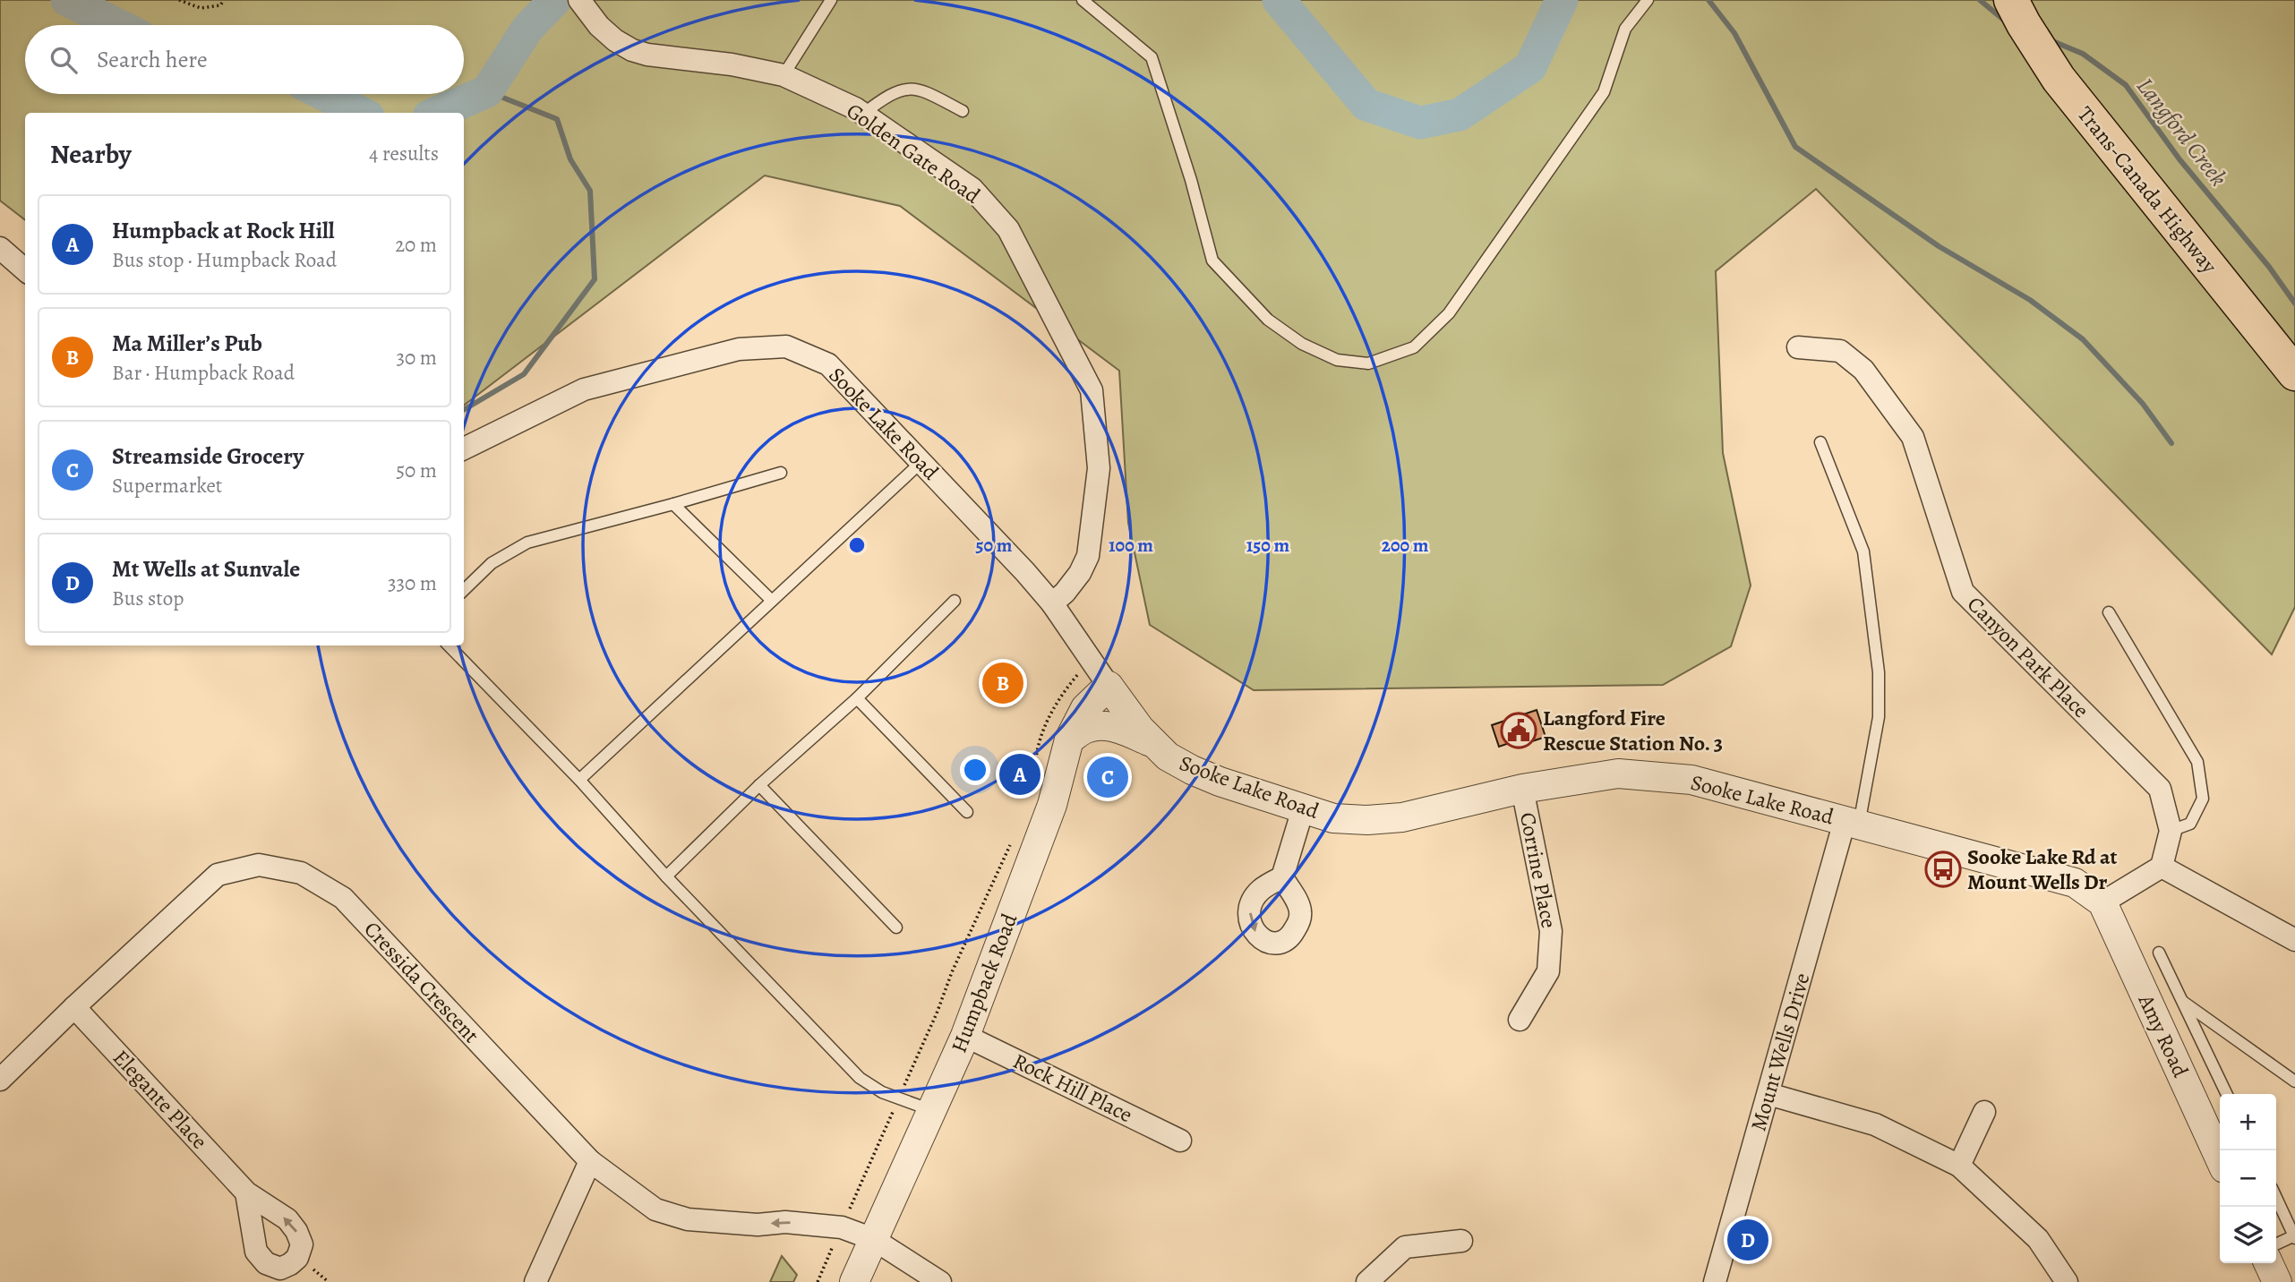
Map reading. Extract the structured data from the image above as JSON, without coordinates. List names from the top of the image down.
{
  "streets": {
    "highway": ["Trans-Canada Highway"],
    "street": [
      "Golden Gate Road",
      "Sooke Lake Road",
      "Canyon Park Place",
      "Corrine Place",
      "Cressida Crescent",
      "Humpback Road",
      "Amy Road",
      "Mount Wells Drive",
      "Rock Hill Place",
      "Elegante Place"
    ]
  },
  "crossings": [
    ["Golden Gate Road", "Sooke Lake Road"],
    ["Sooke Lake Road", "Corrine Place"],
    ["Sooke Lake Road", "Humpback Road"],
    ["Sooke Lake Road", "Amy Road"],
    ["Sooke Lake Road", "Mount Wells Drive"],
    ["Cressida Crescent", "Humpback Road"],
    ["Cressida Crescent", "Elegante Place"],
    ["Humpback Road", "Rock Hill Place"]
  ],
  "water": ["Langford Creek"],
  "places": {
    "public building": ["Langford Fire Rescue Station No. 3"],
    "bus stop": ["Sooke Lake Rd at Mount Wells Dr"]
  },
  "page": {
    "search": "Search here",
    "heading": ["Nearby", "4 results"],
    "list": [
      {
        "mark": "A",
        "name": "Humpback at Rock Hill",
        "note": "Bus stop · Humpback Road",
        "value": "20 m"
      },
      {
        "mark": "B",
        "name": "Ma Miller’s Pub",
        "note": "Bar · Humpback Road",
        "value": "30 m"
      },
      {
        "mark": "C",
        "name": "Streamside Grocery",
        "note": "Supermarket",
        "value": "50 m"
      },
      {
        "mark": "D",
        "name": "Mt Wells at Sunvale",
        "note": "Bus stop",
        "value": "330 m"
      }
    ],
    "pins": [
      "B",
      "A",
      "C",
      "D"
    ],
    "map_buttons": ["+", "−"]
  },
  "rings": [
    "50 m",
    "100 m",
    "150 m",
    "200 m"
  ]
}
